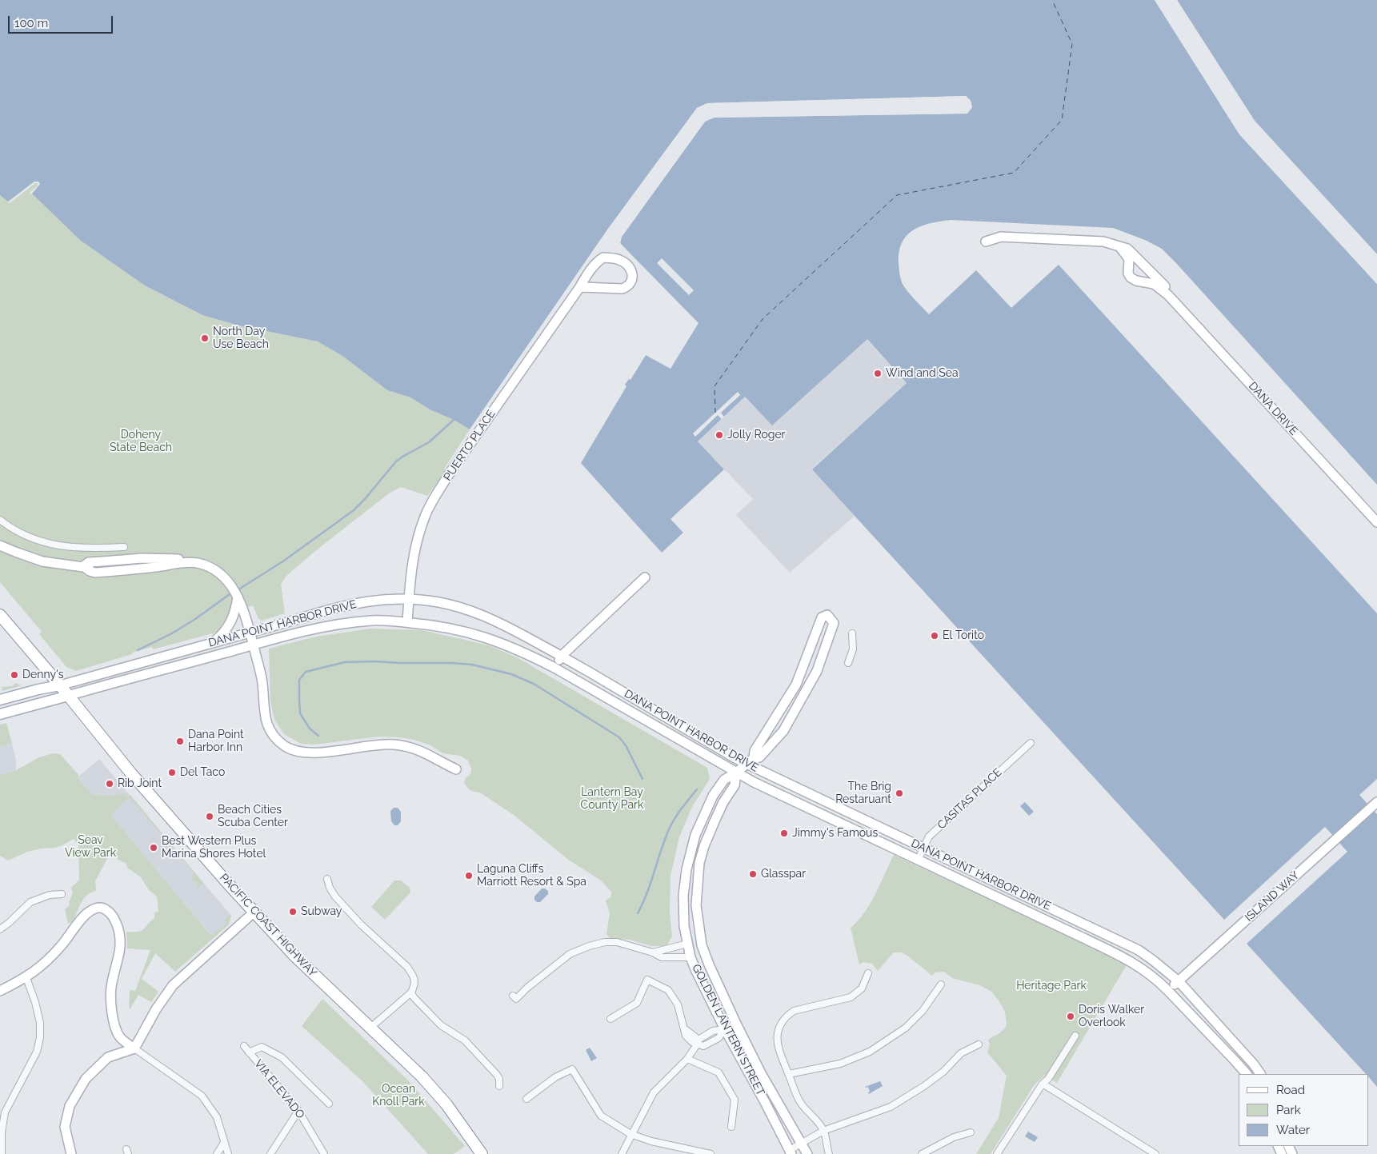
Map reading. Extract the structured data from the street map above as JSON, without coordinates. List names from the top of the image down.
{
  "streets": {
    "highway": ["PACIFIC COAST HIGHWAY"],
    "street": [
      "DANA DRIVE",
      "PUERTO PLACE",
      "DANA POINT HARBOR DRIVE",
      "CASITAS PLACE",
      "ISLAND WAY",
      "GOLDEN LANTERN STREET",
      "VIA ELEVADO"
    ]
  },
  "crossings": [
    ["PUERTO PLACE", "DANA POINT HARBOR DRIVE"],
    ["DANA POINT HARBOR DRIVE", "CASITAS PLACE"],
    ["DANA POINT HARBOR DRIVE", "ISLAND WAY"],
    ["DANA POINT HARBOR DRIVE", "PACIFIC COAST HIGHWAY"],
    ["DANA POINT HARBOR DRIVE", "GOLDEN LANTERN STREET"]
  ],
  "parks": [
    "Doheny State Beach",
    "Lantern Bay County Park",
    "Seav View Park",
    "Heritage Park",
    "Ocean Knoll Park"
  ],
  "places": [
    "North Day Use Beach",
    "Wind and Sea",
    "Jolly Roger",
    "El Torito",
    "Denny's",
    "Dana Point Harbor Inn",
    "Del Taco",
    "Rib Joint",
    "The Brig Restaruant",
    "Beach Cities Scuba Center",
    "Jimmy's Famous",
    "Best Western Plus Marina Shores Hotel",
    "Glasspar",
    "Laguna Cliffs Marriott Resort & Spa",
    "Subway",
    "Doris Walker Overlook"
  ],
  "legend": ["Road", "Park", "Water"],
  "scale_bar": "100 m"
}
